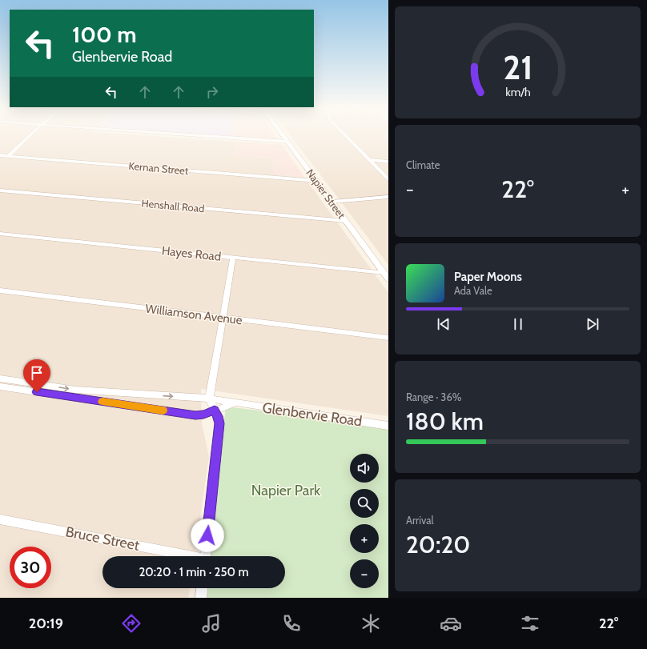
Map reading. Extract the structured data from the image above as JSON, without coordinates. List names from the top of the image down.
{
  "streets": {
    "street": [
      "Kernan Street",
      "Napier Street",
      "Henshall Road",
      "Hayes Road",
      "Williamson Avenue",
      "Glenbervie Road",
      "Bruce Street"
    ]
  },
  "crossings": [
    ["Kernan Street", "Napier Street"],
    ["Napier Street", "Henshall Road"],
    ["Napier Street", "Hayes Road"]
  ],
  "parks": ["Napier Park"],
  "page": {
    "turn": ["100 m", "Glenbervie Road"],
    "tile": [
      "Climate",
      ["Range · 36%", "180 km"],
      ["Arrival", "20:20"]
    ],
    "heat": ["−", "22°", "+"],
    "song": ["Paper Moons", "Ada Vale"],
    "map_buttons": ["+", "−"],
    "limit": "30",
    "trip": "20:20 · 1 min · 250 m",
    "tabs": ["20:19", "22°"],
    "gauge": ["21", "km/h"]
  }
}
